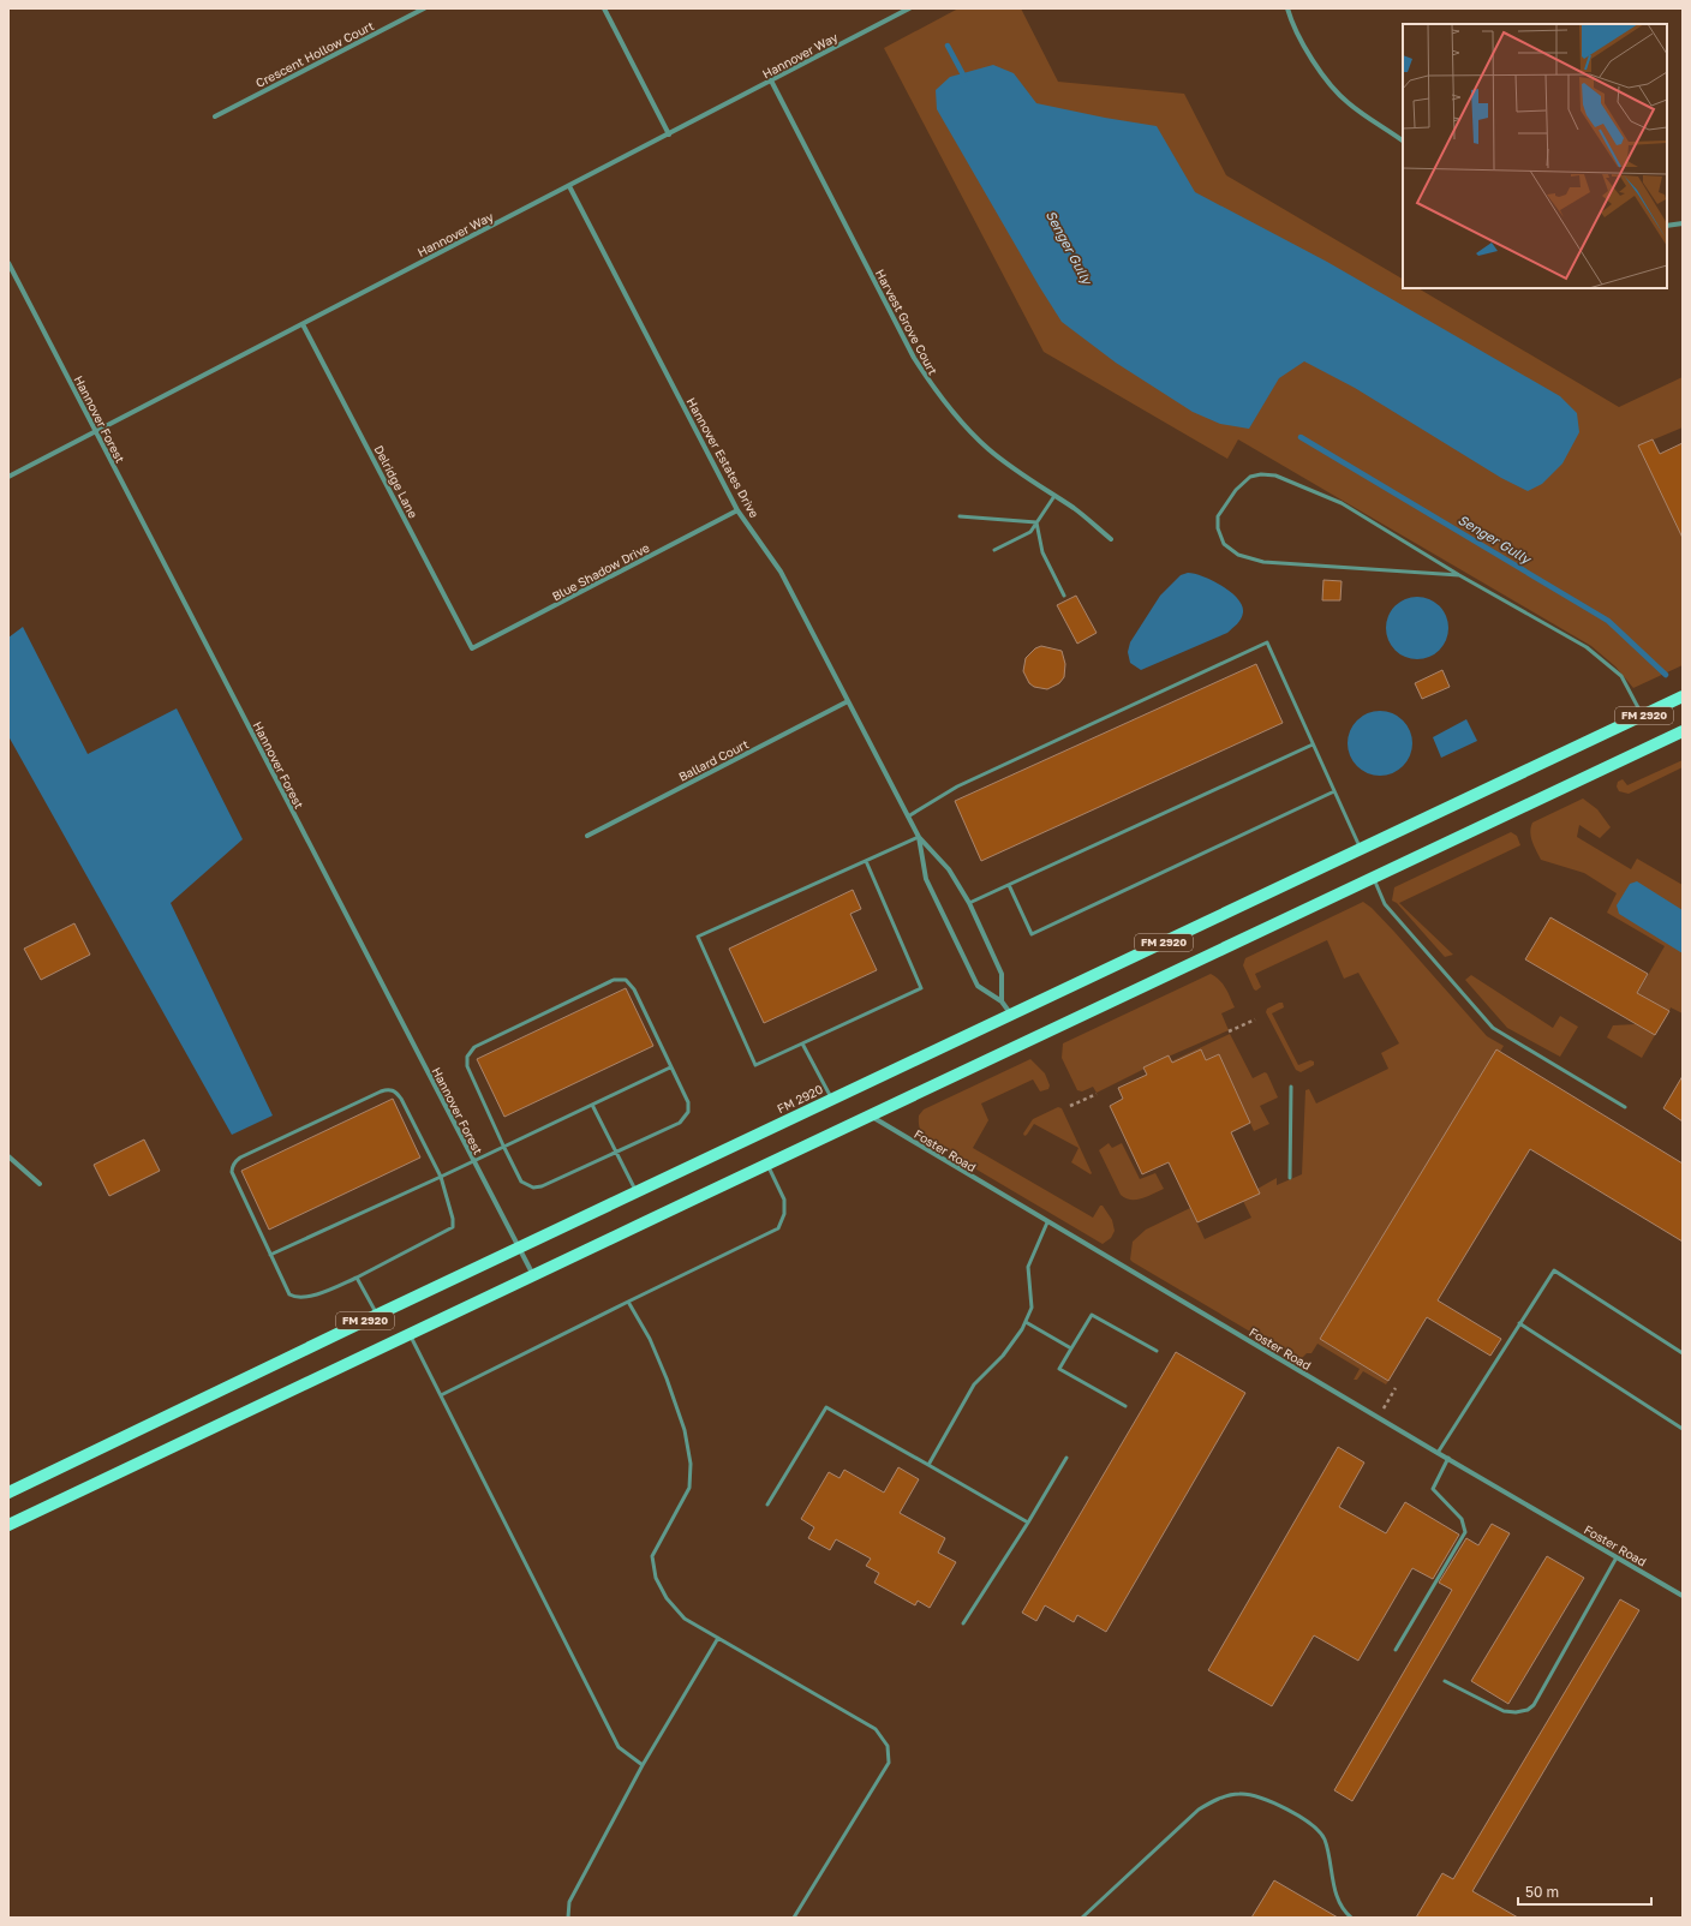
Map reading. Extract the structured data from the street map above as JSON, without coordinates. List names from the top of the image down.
{
  "streets": {
    "main road": ["FM 2920"],
    "street": [
      "Crescent Hollow Court",
      "Hannover Way",
      "Harvest Grove Court",
      "Hannover Forest",
      "Hannover Estates Drive",
      "Delridge Lane",
      "Blue Shadow Drive",
      "Ballard Court",
      "Foster Road"
    ]
  },
  "crossings": [
    ["Hannover Way", "Harvest Grove Court"],
    ["Hannover Way", "Hannover Forest"],
    ["Hannover Way", "Hannover Estates Drive"],
    ["Hannover Way", "Delridge Lane"],
    ["Hannover Forest", "FM 2920"],
    ["Hannover Estates Drive", "Blue Shadow Drive"],
    ["Hannover Estates Drive", "FM 2920"],
    ["Hannover Estates Drive", "Ballard Court"],
    ["Delridge Lane", "Blue Shadow Drive"],
    ["FM 2920", "Foster Road"]
  ],
  "water": ["Senger Gully"],
  "scale_bar": "50 m"
}
